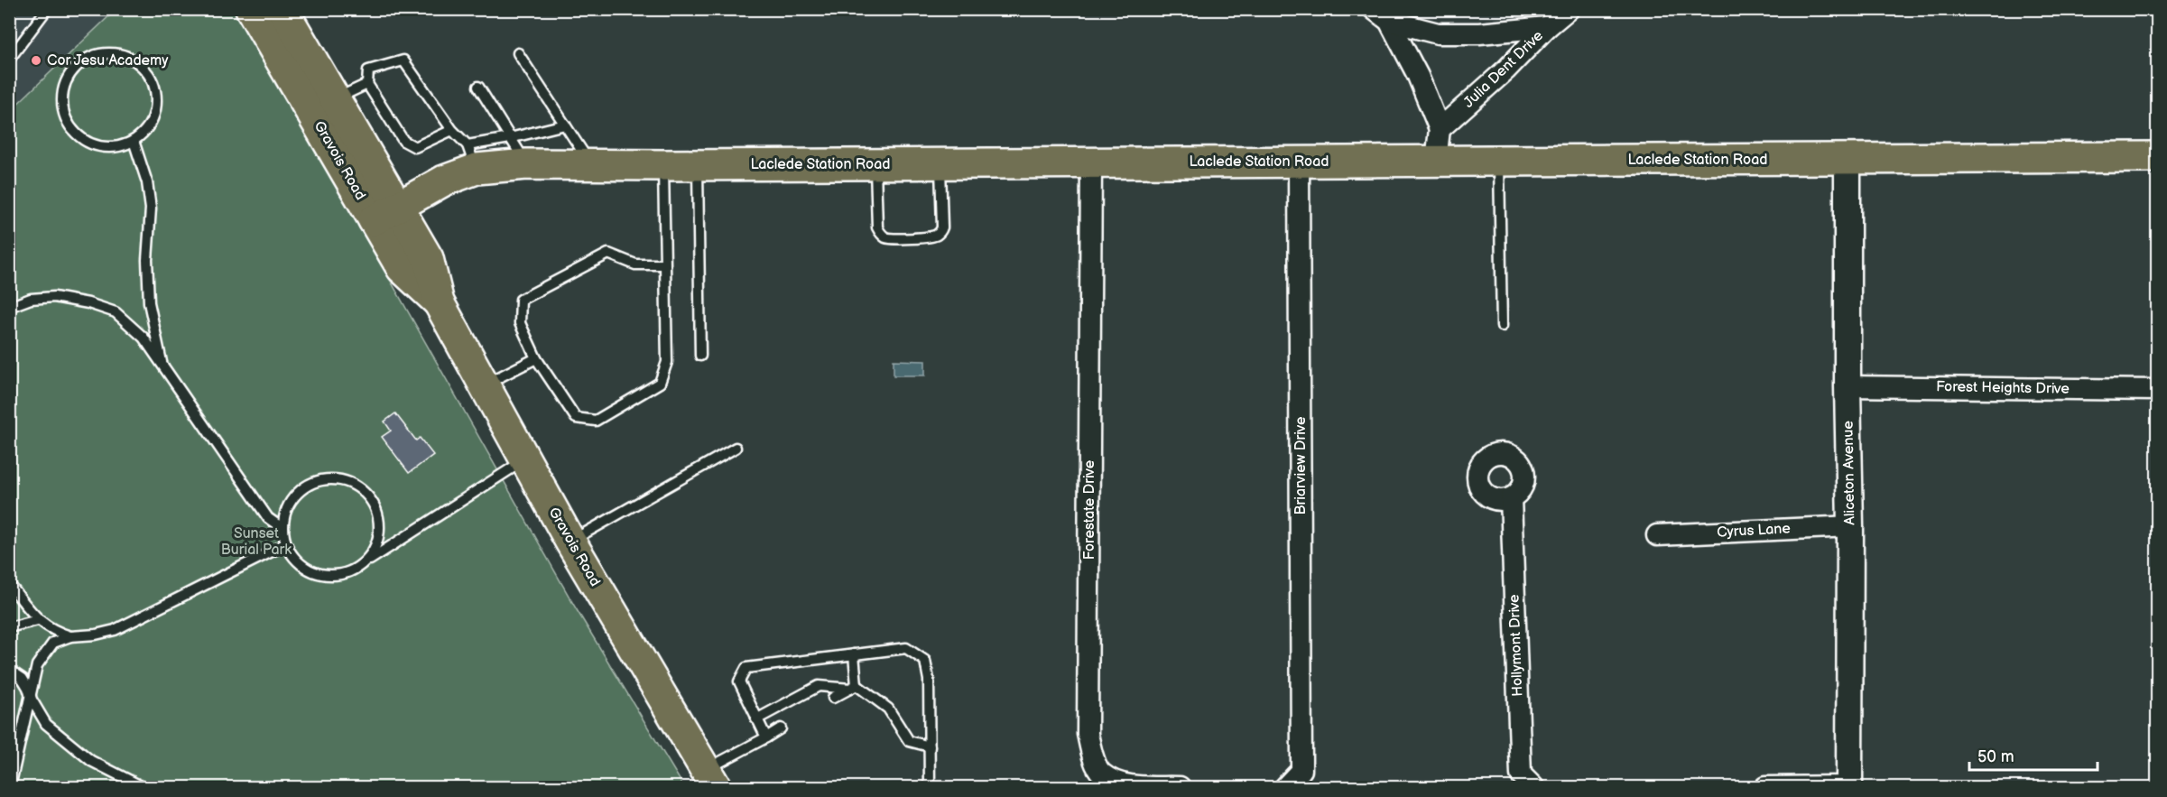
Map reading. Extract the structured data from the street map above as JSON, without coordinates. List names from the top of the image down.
{
  "streets": {
    "main road": ["Laclede Station Road", "Gravois Road"],
    "street": [
      "Julia Dent Drive",
      "Forest Heights Drive",
      "Briarview Drive",
      "Aliceton Avenue",
      "Forestate Drive",
      "Cyrus Lane",
      "Hollymont Drive"
    ]
  },
  "crossings": [
    ["Laclede Station Road", "Gravois Road"],
    ["Laclede Station Road", "Briarview Drive"],
    ["Laclede Station Road", "Aliceton Avenue"],
    ["Laclede Station Road", "Forestate Drive"],
    ["Forest Heights Drive", "Aliceton Avenue"],
    ["Aliceton Avenue", "Cyrus Lane"]
  ],
  "parks": ["Sunset Burial Park"],
  "places": ["Cor Jesu Academy"],
  "scale_bar": "50 m"
}
